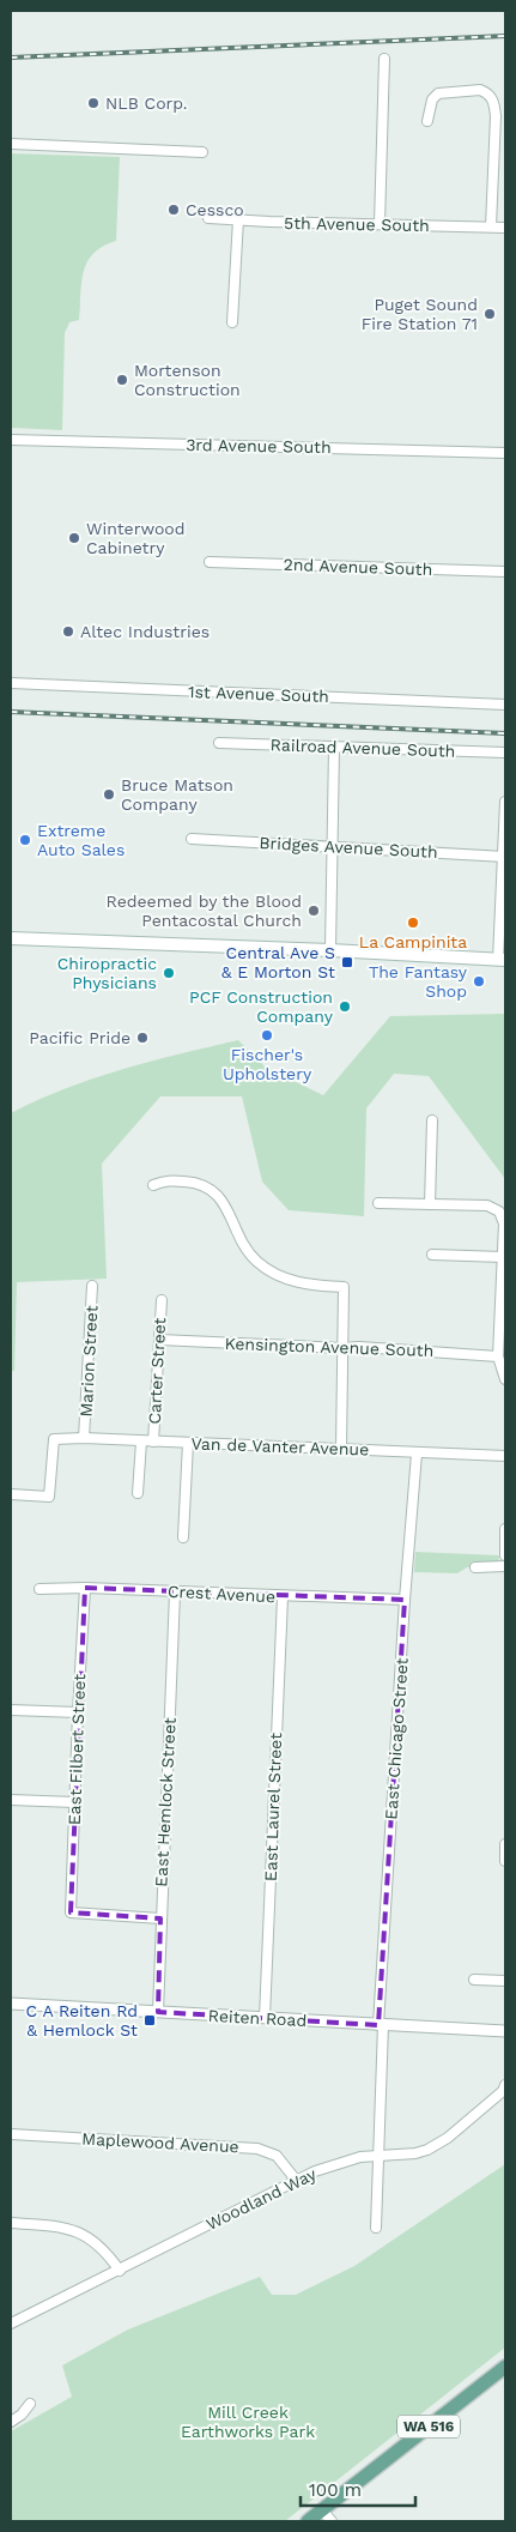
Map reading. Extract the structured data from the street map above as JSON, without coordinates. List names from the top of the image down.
{
  "streets": {
    "main road": ["WA 516"],
    "street": [
      "5th Avenue South",
      "3rd Avenue South",
      "2nd Avenue South",
      "1st Avenue South",
      "Railroad Avenue South",
      "Bridges Avenue South",
      "Kensington Avenue South",
      "Marion Street",
      "Carter Street",
      "Van de Vanter Avenue",
      "Crest Avenue",
      "East Chicago Street",
      "East Filbert Street",
      "East Hemlock Street",
      "East Laurel Street",
      "Reiten Road",
      "Maplewood Avenue",
      "Woodland Way"
    ]
  },
  "crossings": [
    ["Kensington Avenue South", "Carter Street"],
    ["Marion Street", "Van de Vanter Avenue"],
    ["Carter Street", "Van de Vanter Avenue"],
    ["Van de Vanter Avenue", "East Chicago Street"],
    ["Crest Avenue", "East Chicago Street"],
    ["Crest Avenue", "East Filbert Street"],
    ["Crest Avenue", "East Hemlock Street"],
    ["Crest Avenue", "East Laurel Street"],
    ["East Chicago Street", "Reiten Road"],
    ["East Chicago Street", "Woodland Way"],
    ["East Filbert Street", "East Hemlock Street"],
    ["East Hemlock Street", "Reiten Road"],
    ["East Laurel Street", "Reiten Road"],
    ["Maplewood Avenue", "Woodland Way"]
  ],
  "parks": ["Mill Creek Earthworks Park"],
  "places": {
    "other": [
      "NLB Corp.",
      "Cessco",
      "Puget Sound Fire Station 71",
      "Mortenson Construction",
      "Winterwood Cabinetry",
      "Altec Industries",
      "Bruce Matson Company",
      "Extreme Auto Sales",
      "Redeemed by the Blood Pentacostal Church",
      "La Campinita",
      "Chiropractic Physicians",
      "The Fantasy Shop",
      "PCF Construction Company",
      "Fischer's Upholstery",
      "Pacific Pride"
    ],
    "transit": ["Central Ave S & E Morton St", "C A Reiten Rd & Hemlock St"]
  },
  "scale_bar": "100 m"
}
